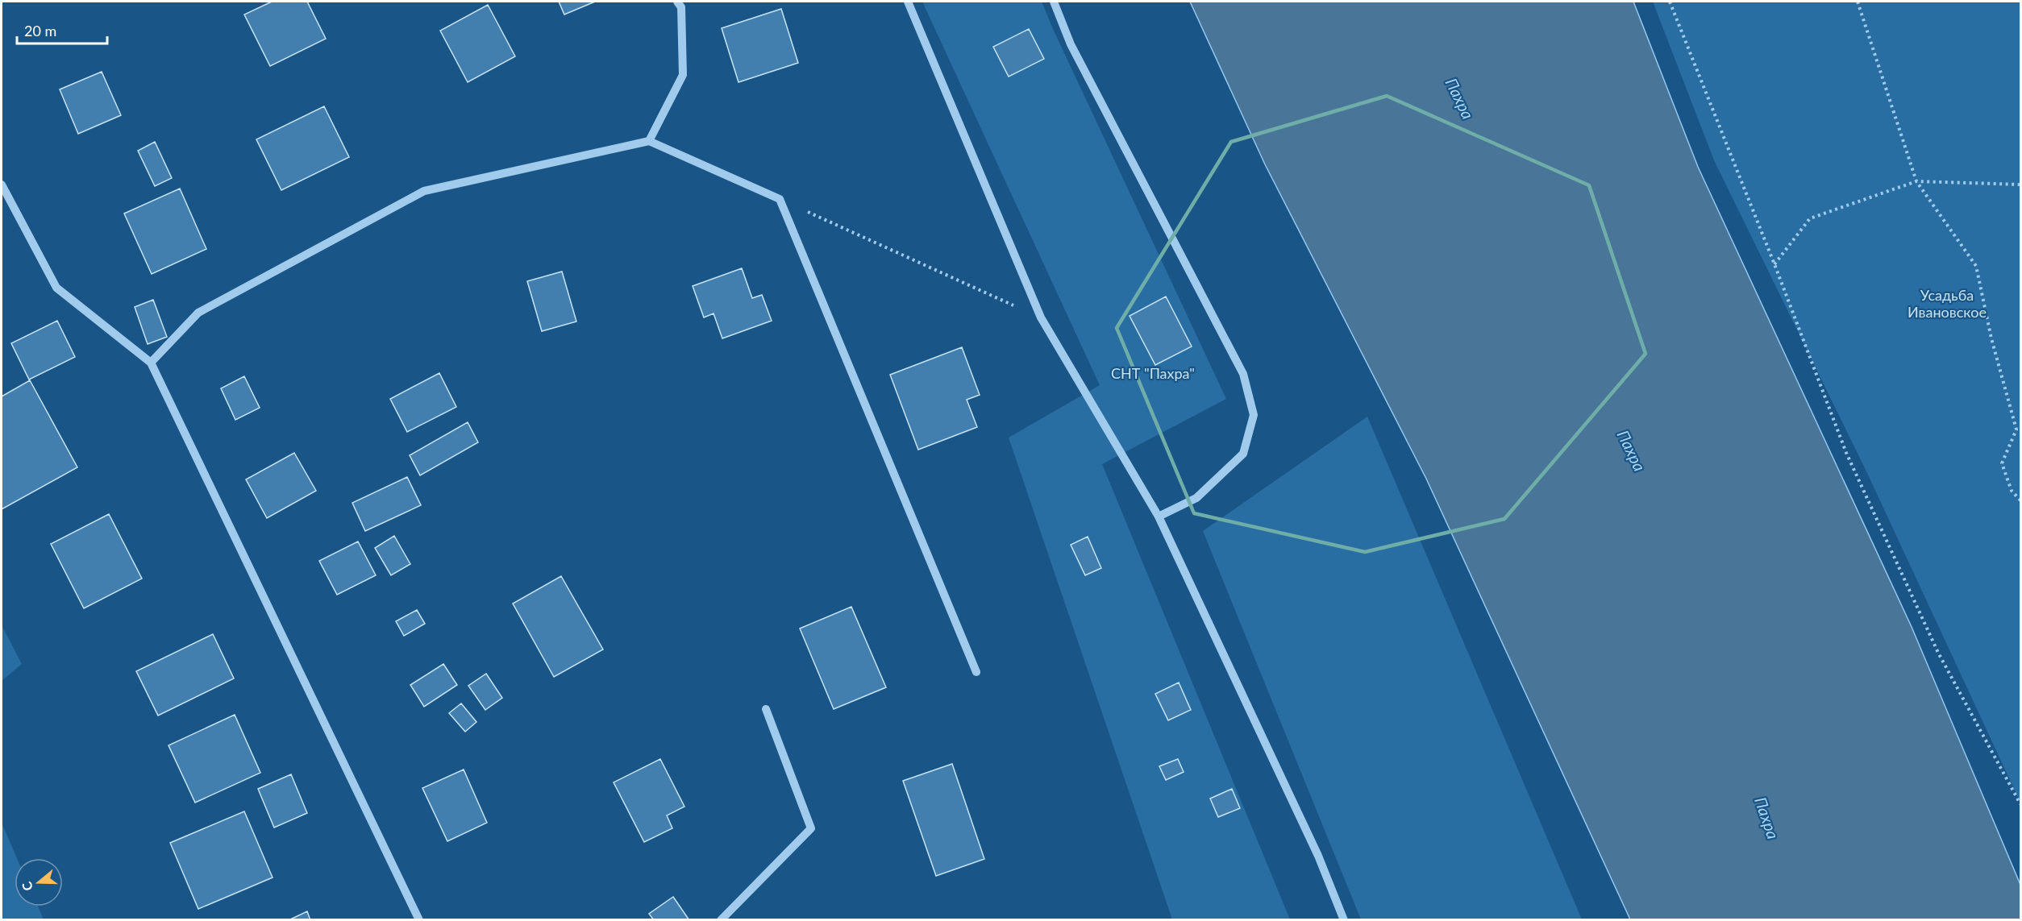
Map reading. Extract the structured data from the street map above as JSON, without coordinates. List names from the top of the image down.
{
  "water": ["Пахра"],
  "parks": ["Усадьба Ивановское", "СНТ \"Пахра\""],
  "scale_bar": "20 m",
  "north": "left"
}
